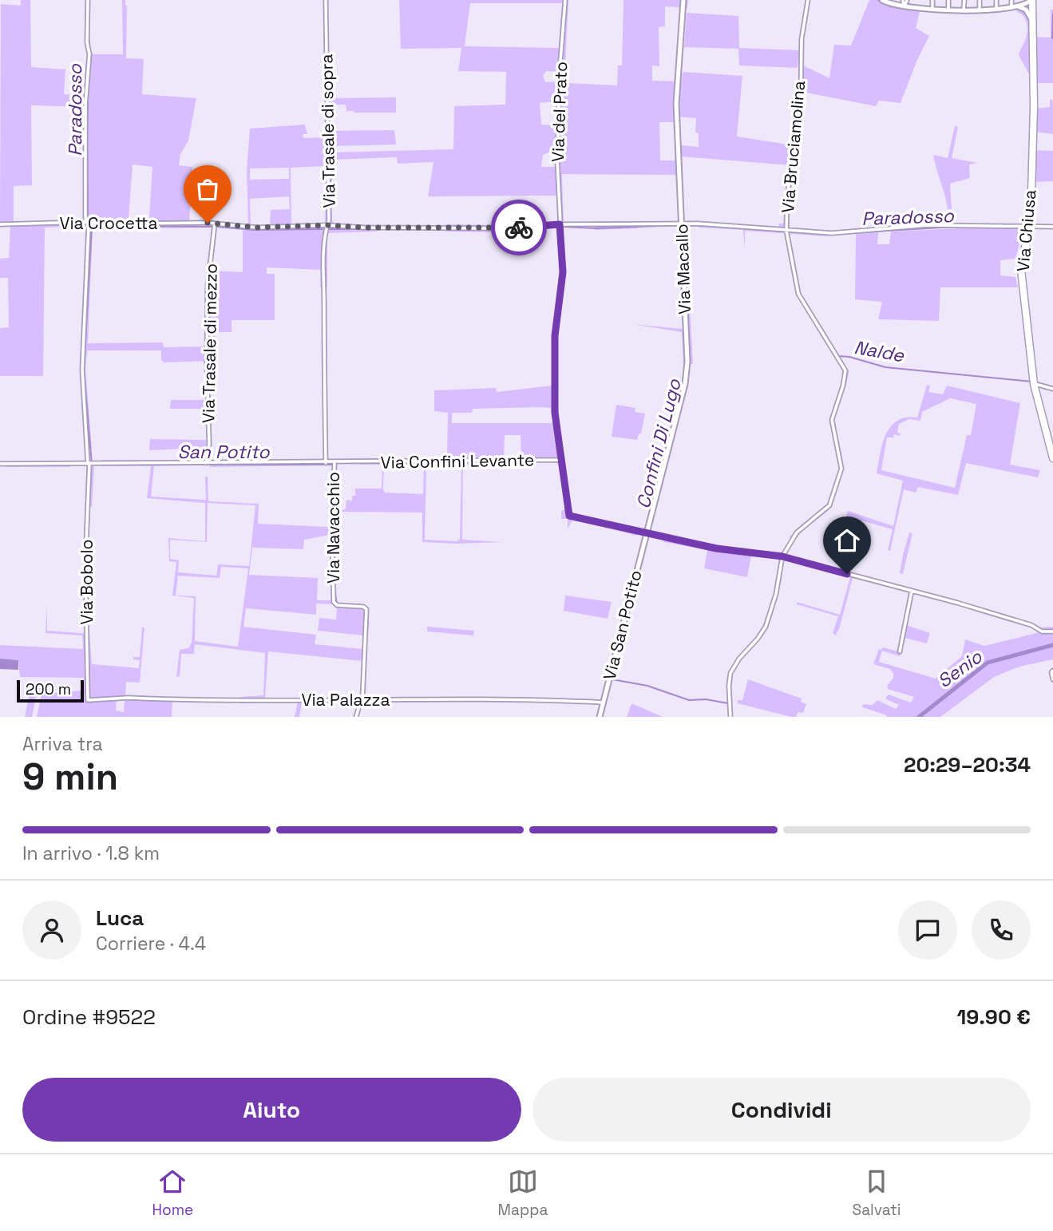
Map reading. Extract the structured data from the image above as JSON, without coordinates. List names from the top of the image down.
{
  "streets": {
    "main road": ["Via Chiusa"],
    "street": [
      "Via del Prato",
      "Via Trasale di sopra",
      "Via Bruciamolina",
      "Via Crocetta",
      "Via Macallo",
      "Via Trasale di mezzo",
      "Via Confini Levante",
      "Via Navacchio",
      "Via Bobolo",
      "Via San Potito",
      "Via Palazza"
    ]
  },
  "crossings": [
    ["Via del Prato", "Via Crocetta"],
    ["Via del Prato", "Via Confini Levante"],
    ["Via Trasale di sopra", "Via Crocetta"],
    ["Via Trasale di sopra", "Via Confini Levante"],
    ["Via Bruciamolina", "Via Crocetta"],
    ["Via Crocetta", "Via Chiusa"],
    ["Via Crocetta", "Via Macallo"],
    ["Via Crocetta", "Via Trasale di mezzo"],
    ["Via Crocetta", "Via Bobolo"],
    ["Via Macallo", "Via San Potito"],
    ["Via Trasale di mezzo", "Via Confini Levante"],
    ["Via Confini Levante", "Via Navacchio"],
    ["Via Confini Levante", "Via Bobolo"],
    ["Via Navacchio", "Via Palazza"],
    ["Via Bobolo", "Via Palazza"],
    ["Via San Potito", "Via Palazza"]
  ],
  "water": [
    "Paradosso",
    "Nalde",
    "Confini Di Lugo",
    "San Potito",
    "Senio"
  ],
  "scale_bar": "200 m",
  "page": {
    "scale": "200 m",
    "heading": ["9 min", "Arriva tra", "20:29–20:34"],
    "panel": [
      "Luca",
      "Corriere · 4.4",
      "Ordine #9522",
      "19.90 €"
    ],
    "bar": "In arrivo · 1.8 km",
    "buttons": ["Aiuto", "Condividi"],
    "tabs": ["Home", "Mappa", "Salvati"]
  }
}
